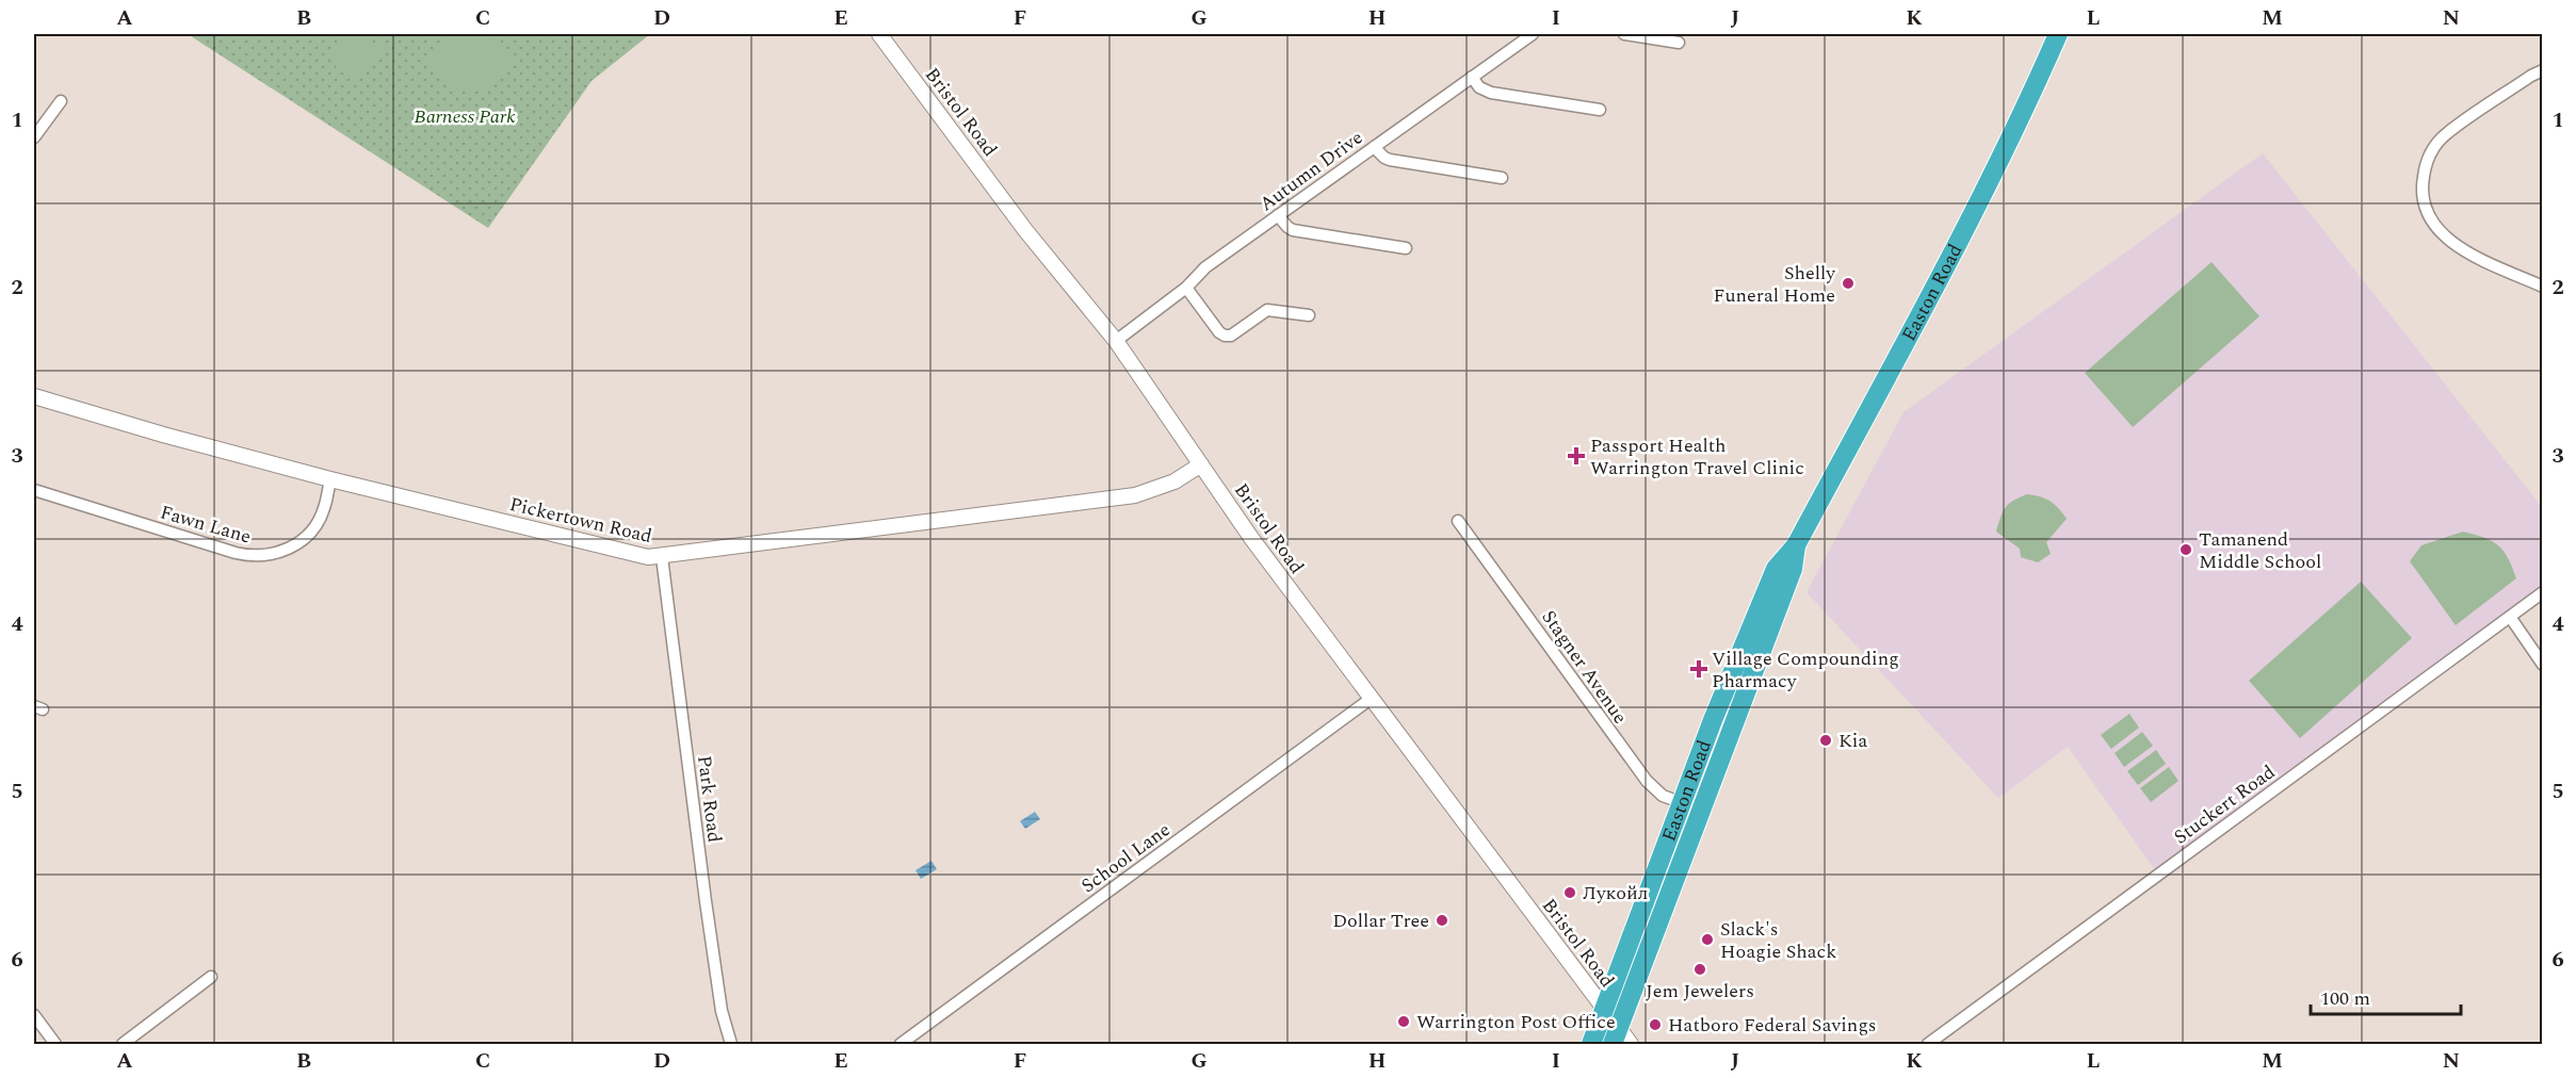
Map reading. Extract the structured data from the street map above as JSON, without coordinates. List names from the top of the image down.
{
  "streets": {
    "highway": ["Easton Road"],
    "main road": ["Bristol Road", "Pickertown Road"],
    "street": [
      "Autumn Drive",
      "Fawn Lane",
      "Stagner Avenue",
      "Park Road",
      "Stuckert Road",
      "School Lane"
    ]
  },
  "crossings": [
    ["Bristol Road", "Autumn Drive"],
    ["Bristol Road", "Easton Road"],
    ["Bristol Road", "Pickertown Road"],
    ["Bristol Road", "School Lane"],
    ["Easton Road", "Stagner Avenue"],
    ["Pickertown Road", "Fawn Lane"],
    ["Pickertown Road", "Park Road"]
  ],
  "parks": ["Barness Park"],
  "places": {
    "other": [
      "Shelly Funeral Home",
      "Tamanend Middle School",
      "Kia",
      "Лукойл",
      "Dollar Tree",
      "Slack's Hoagie Shack",
      "Jem Jewelers",
      "Warrington Post Office",
      "Hatboro Federal Savings"
    ],
    "health": ["Passport Health Warrington Travel Clinic", "Village Compounding Pharmacy"]
  },
  "scale_bar": "100 m",
  "grid": {
    "columns": [
      "A",
      "B",
      "C",
      "D",
      "E",
      "F",
      "G",
      "H",
      "I",
      "J",
      "K",
      "L",
      "M",
      "N"
    ],
    "rows": [
      "1",
      "2",
      "3",
      "4",
      "5",
      "6"
    ]
  }
}
